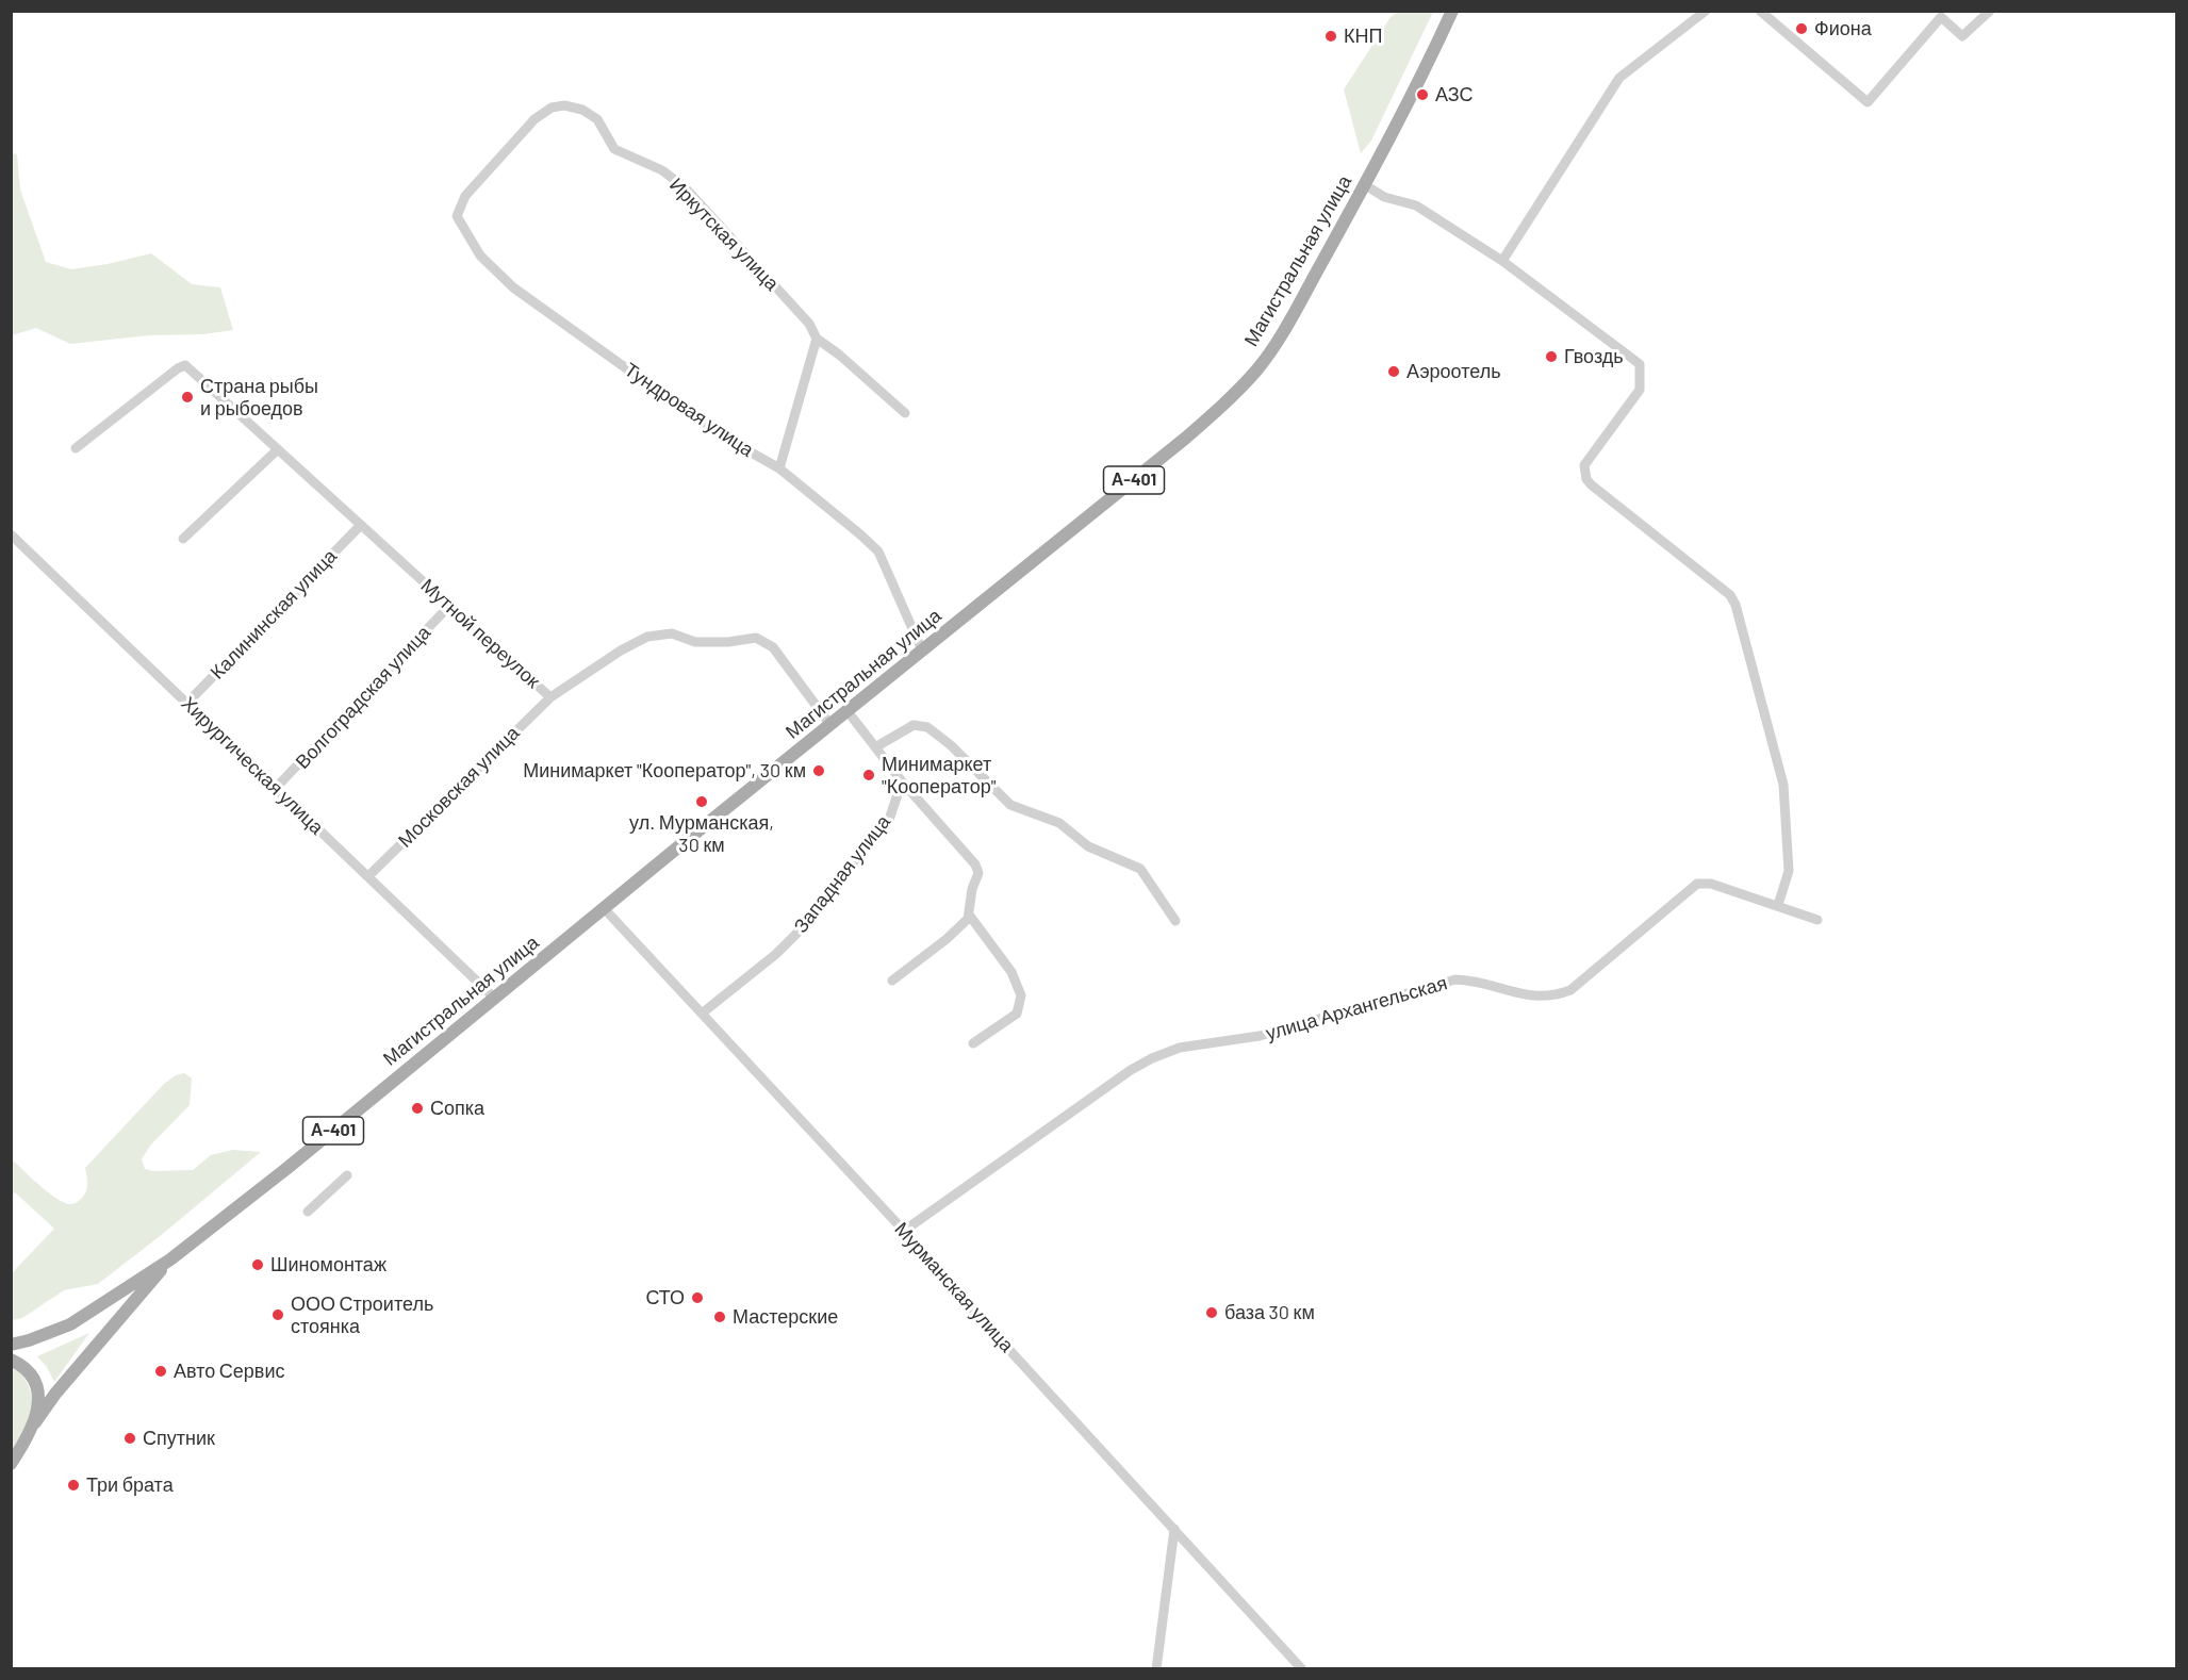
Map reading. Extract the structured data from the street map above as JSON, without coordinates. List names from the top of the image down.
{
  "streets": {
    "main road": ["Магистральная улица", "А-401"],
    "street": [
      "Иркутская улица",
      "Тундровая улица",
      "Калининская улица",
      "Мутной переулок",
      "Волгоградская улица",
      "Хирургическая улица",
      "Московская улица",
      "Западная улица",
      "улица Архангельская",
      "Мурманская улица"
    ]
  },
  "crossings": [
    ["Иркутская улица", "Тундровая улица"],
    ["Магистральная улица", "Тундровая улица"],
    ["Магистральная улица", "А-401"],
    ["Магистральная улица", "Мутной переулок"],
    ["Магистральная улица", "Хирургическая улица"],
    ["Магистральная улица", "Мурманская улица"],
    ["Калининская улица", "Мутной переулок"],
    ["Калининская улица", "Хирургическая улица"],
    ["Мутной переулок", "Волгоградская улица"],
    ["Мутной переулок", "Московская улица"],
    ["Волгоградская улица", "Хирургическая улица"],
    ["Хирургическая улица", "Московская улица"],
    ["Западная улица", "Мурманская улица"],
    ["улица Архангельская", "Мурманская улица"]
  ],
  "places": [
    "Фиона",
    "КНП",
    "АЗС",
    "Гвоздь",
    "Аэроотель",
    "Страна рыбы и рыбоедов",
    "Минимаркет \"Кооператор\", 30 км",
    "Минимаркет \"Кооператор\"",
    "ул. Мурманская, 30 км",
    "Сопка",
    "Шиномонтаж",
    "СТО",
    "база 30 км",
    "ООО Строитель стоянка",
    "Мастерские",
    "Авто Сервис",
    "Спутник",
    "Три брата"
  ]
}
